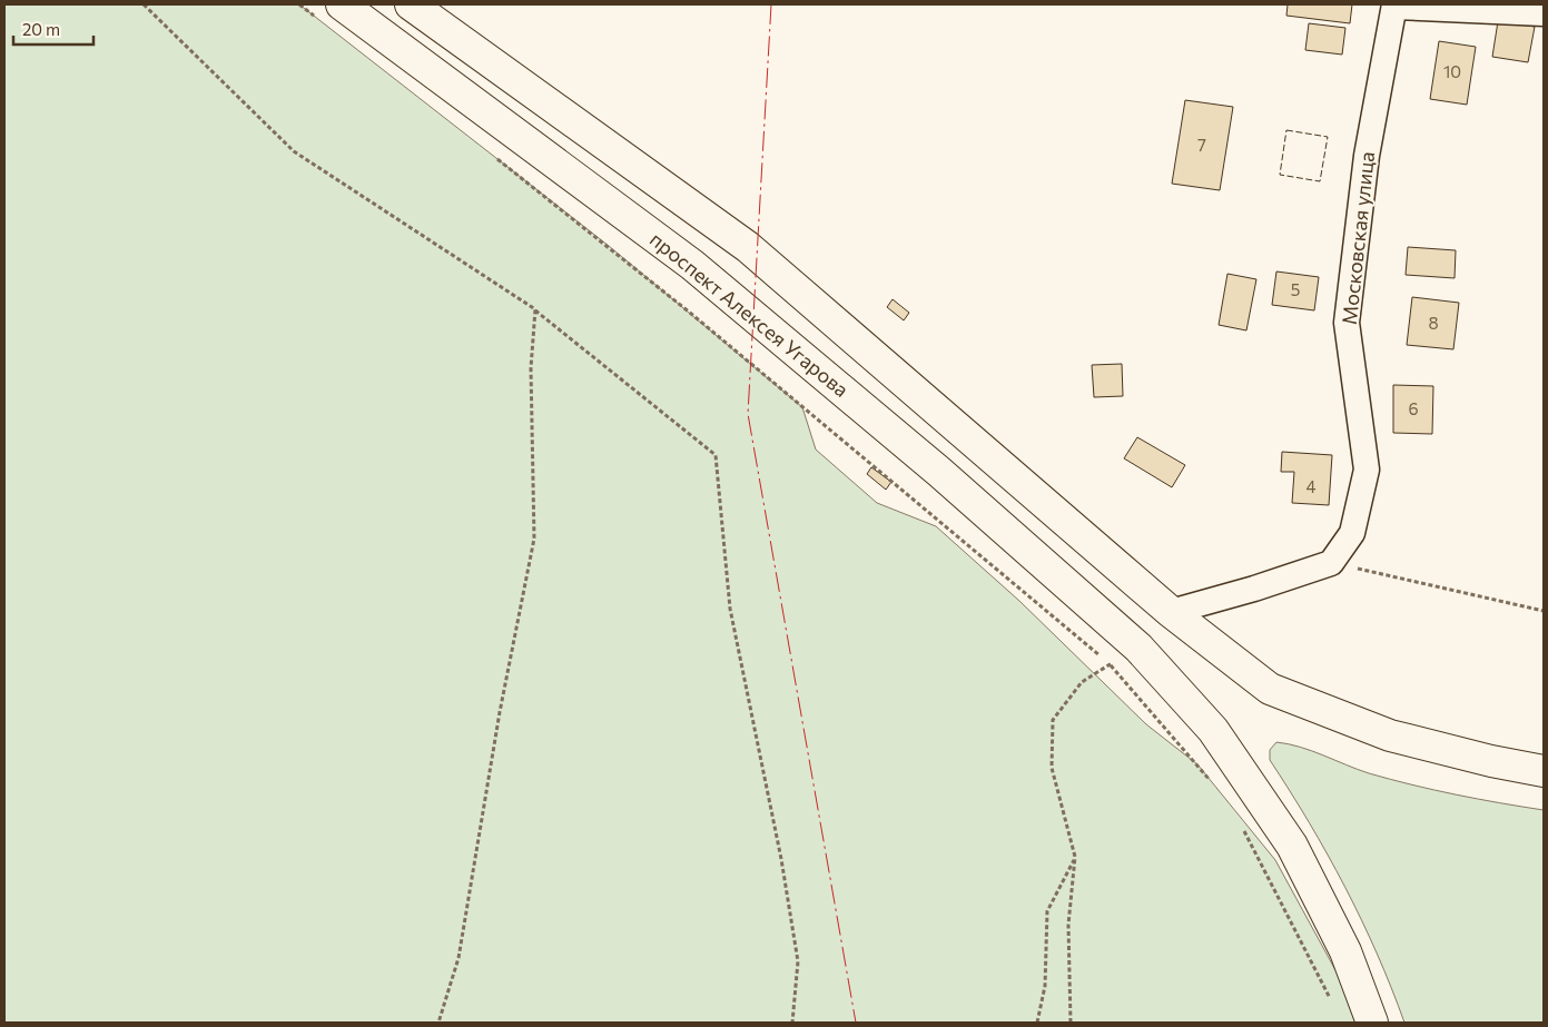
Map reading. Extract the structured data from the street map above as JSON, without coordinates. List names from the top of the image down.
{
  "streets": {
    "main road": ["проспект Алексея Угарова"],
    "street": ["Московская улица"]
  },
  "house_numbers": [
    "10",
    "7",
    "5",
    "8",
    "6",
    "4"
  ],
  "scale_bar": "20 m"
}
